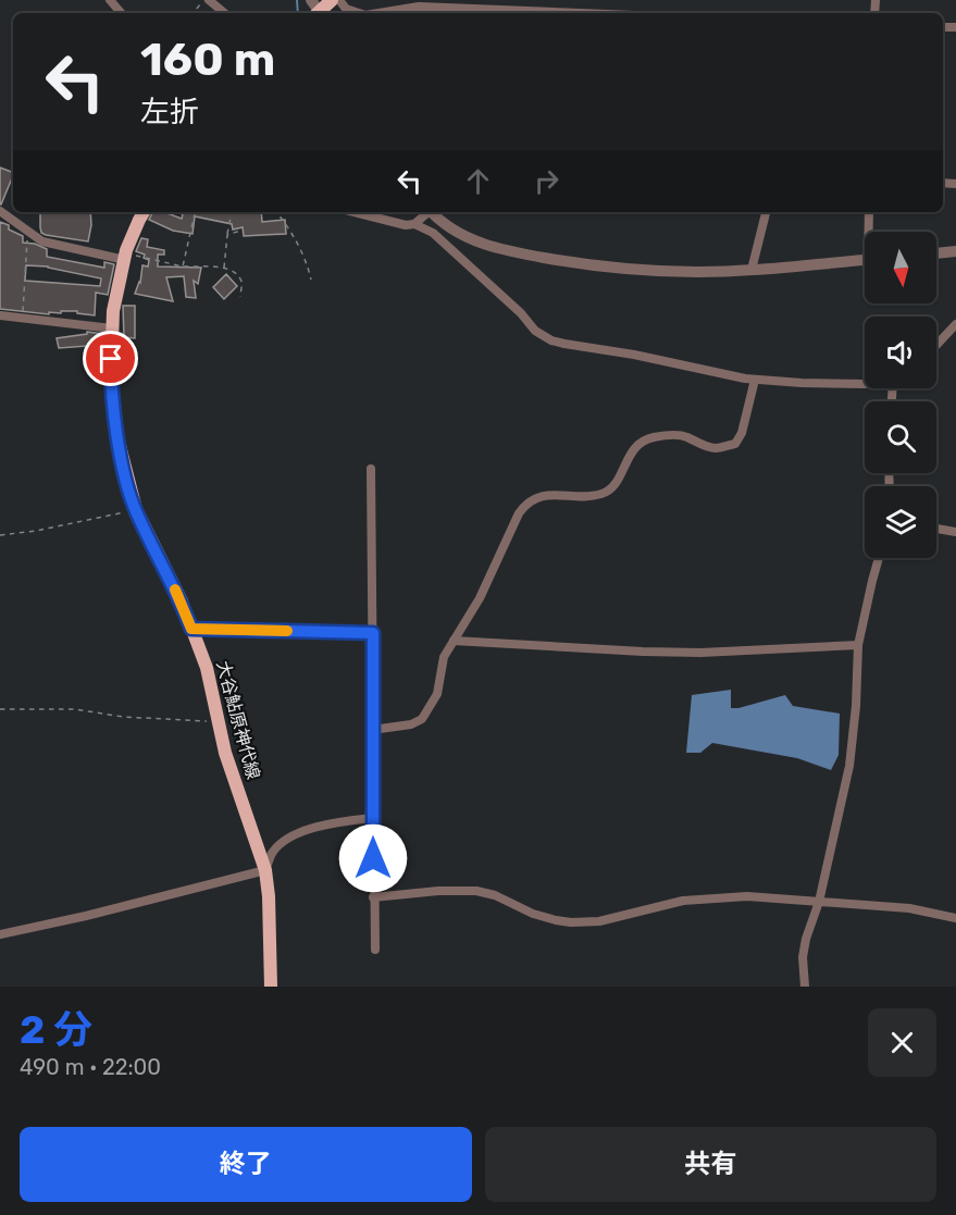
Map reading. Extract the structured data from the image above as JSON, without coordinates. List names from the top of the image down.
{
  "streets": {
    "main road": ["大谷鮎原神代線"]
  },
  "north": "bottom",
  "page": {
    "turn": ["160 m", "左折"],
    "heading": ["2 分", "490 m · 22:00"],
    "buttons": ["終了", "共有"]
  }
}
